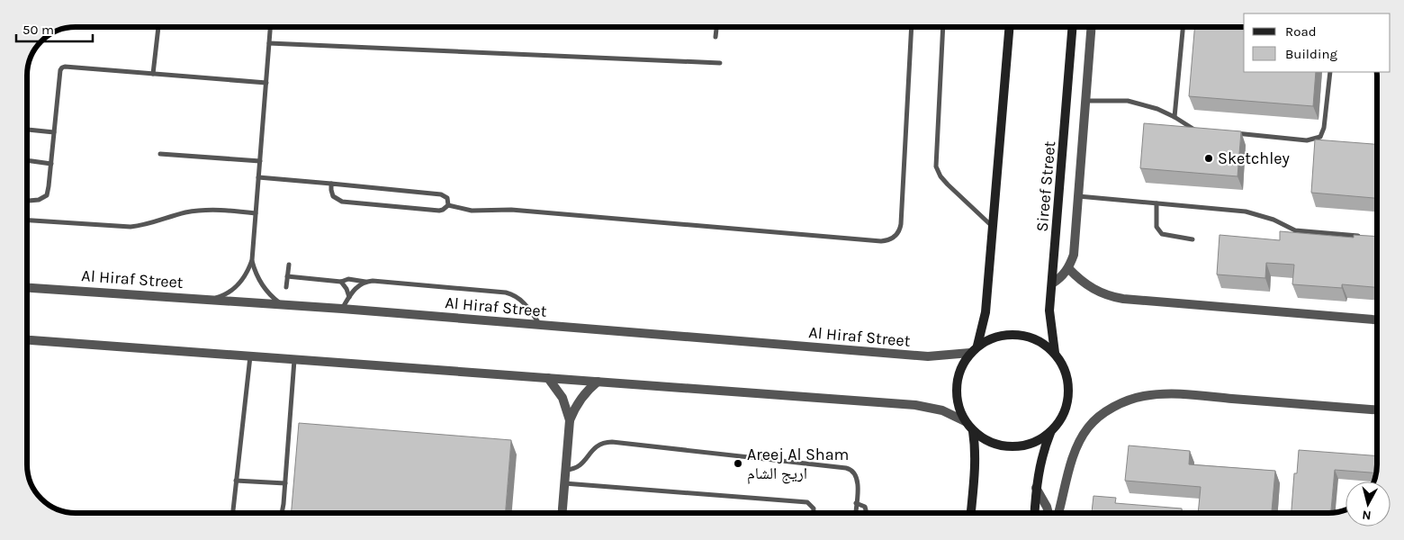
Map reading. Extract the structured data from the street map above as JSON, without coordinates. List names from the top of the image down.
{
  "streets": {
    "main road": ["Sireef Street"],
    "street": ["Al Hiraf Street"]
  },
  "crossings": [
    ["Sireef Street", "Al Hiraf Street"]
  ],
  "places": ["Sketchley", "Areej Al Sham اريج الشام"],
  "legend": ["Road", "Building"],
  "scale_bar": "50 m",
  "north": "bottom"
}
